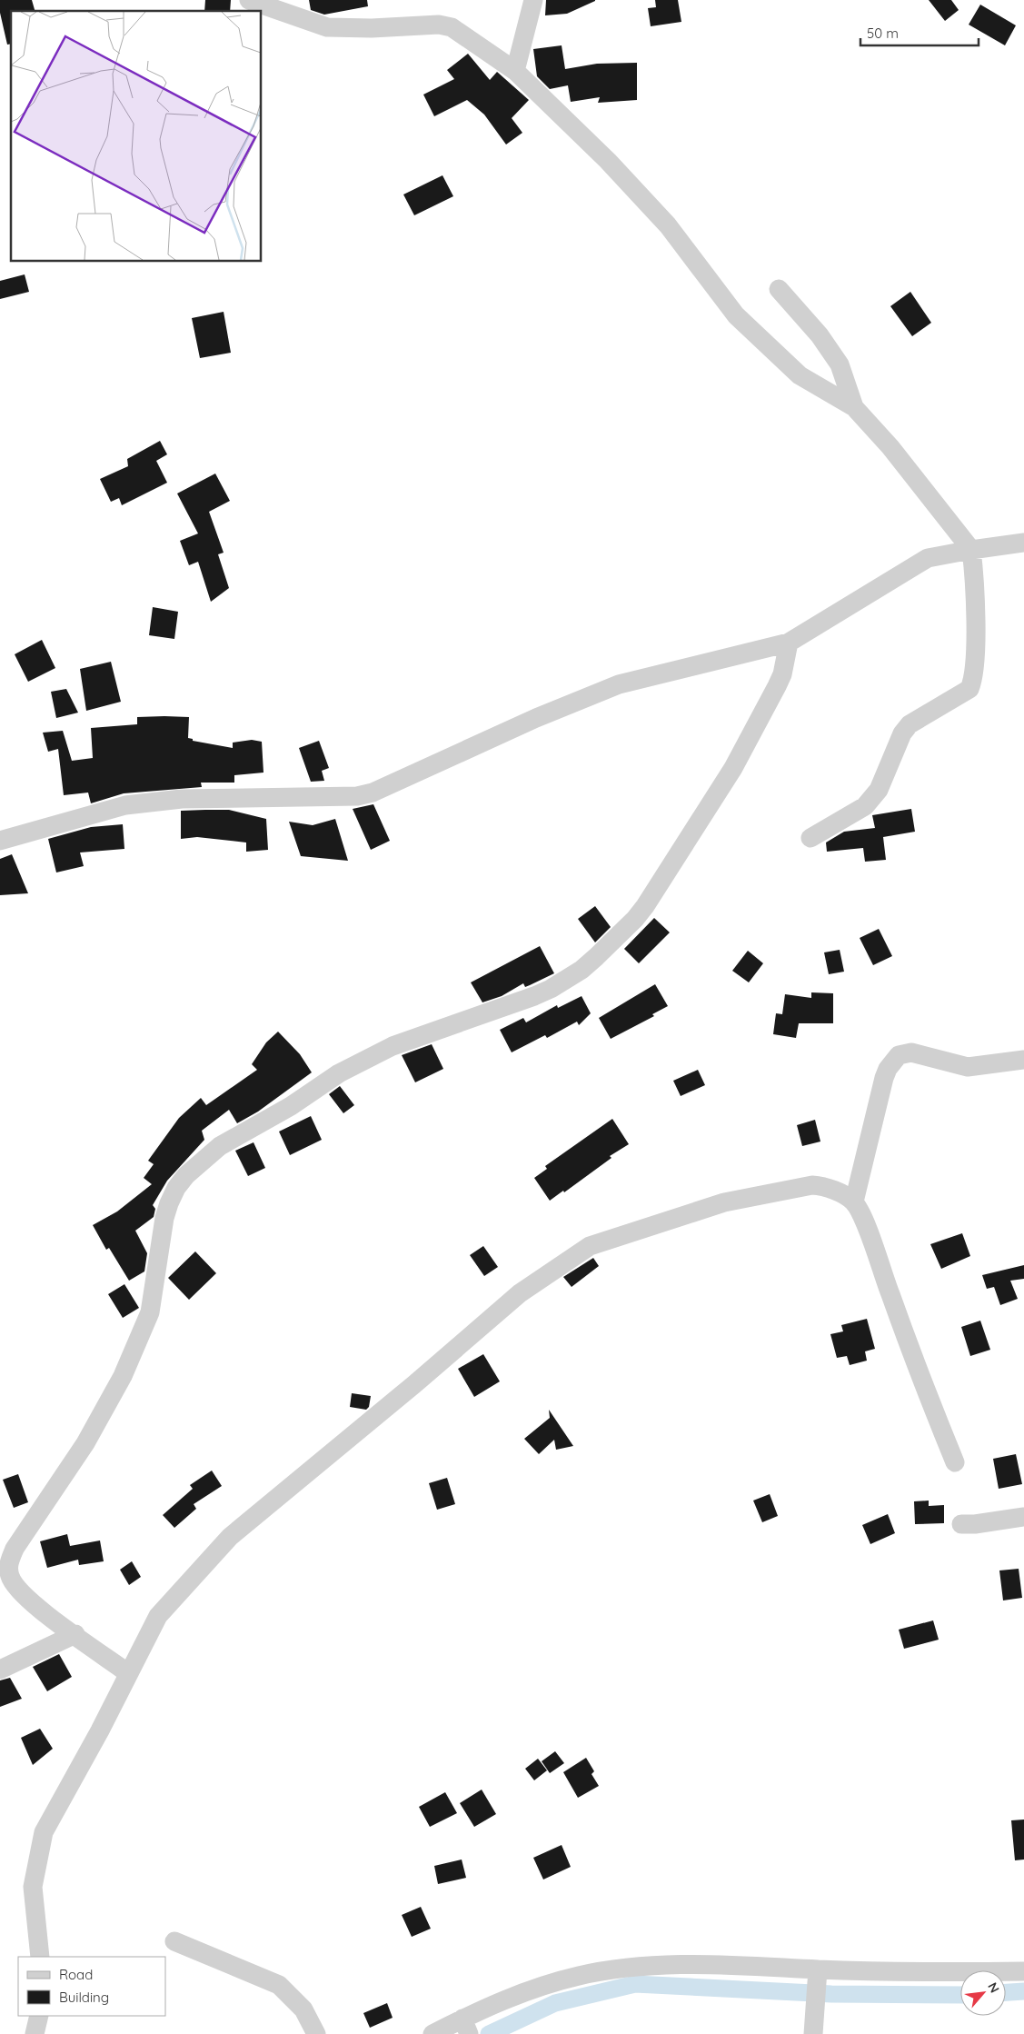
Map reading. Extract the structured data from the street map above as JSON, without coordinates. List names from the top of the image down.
{
  "legend": ["Road", "Building"],
  "scale_bar": "50 m",
  "north": "top right"
}
